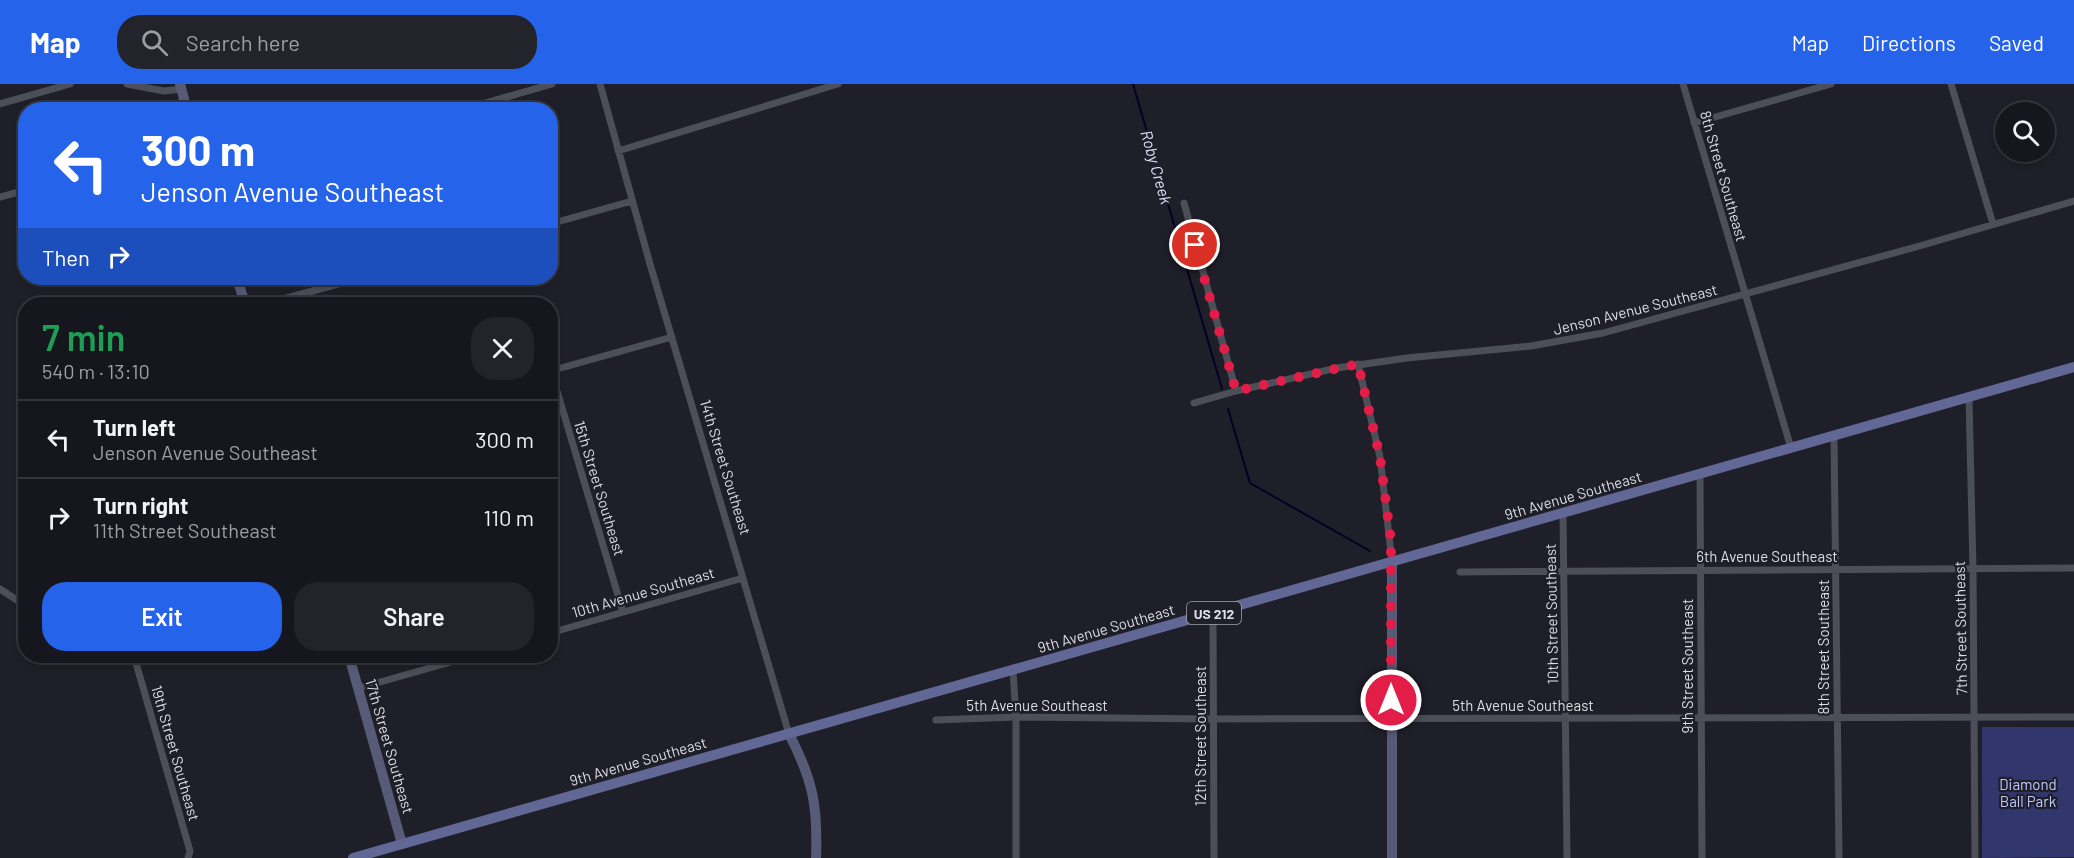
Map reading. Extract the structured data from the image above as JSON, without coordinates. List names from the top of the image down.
{
  "streets": {
    "main road": ["9th Avenue Southeast", "US 212"],
    "street": [
      "8th Street Southeast",
      "Jenson Avenue Southeast",
      "14th Street Southeast",
      "15th Street Southeast",
      "6th Avenue Southeast",
      "10th Avenue Southeast",
      "10th Street Southeast",
      "7th Street Southeast",
      "9th Street Southeast",
      "5th Avenue Southeast",
      "12th Street Southeast",
      "17th Street Southeast",
      "19th Street Southeast"
    ]
  },
  "crossings": [
    ["8th Street Southeast", "Jenson Avenue Southeast"],
    ["8th Street Southeast", "9th Avenue Southeast"],
    ["8th Street Southeast", "6th Avenue Southeast"],
    ["8th Street Southeast", "5th Avenue Southeast"],
    ["14th Street Southeast", "9th Avenue Southeast"],
    ["14th Street Southeast", "10th Avenue Southeast"],
    ["15th Street Southeast", "10th Avenue Southeast"],
    ["9th Avenue Southeast", "10th Street Southeast"],
    ["9th Avenue Southeast", "7th Street Southeast"],
    ["9th Avenue Southeast", "9th Street Southeast"],
    ["9th Avenue Southeast", "12th Street Southeast"],
    ["9th Avenue Southeast", "17th Street Southeast"],
    ["6th Avenue Southeast", "10th Street Southeast"],
    ["6th Avenue Southeast", "7th Street Southeast"],
    ["6th Avenue Southeast", "9th Street Southeast"],
    ["10th Street Southeast", "5th Avenue Southeast"],
    ["7th Street Southeast", "5th Avenue Southeast"],
    ["9th Street Southeast", "5th Avenue Southeast"],
    ["5th Avenue Southeast", "12th Street Southeast"]
  ],
  "water": ["Roby Creek"],
  "parks": ["Diamond Ball Park"],
  "page": {
    "header": "Map",
    "search": "Search here",
    "nav": ["Map", "Directions", "Saved"],
    "turn": ["300 m", "Jenson Avenue Southeast"],
    "then": "Then",
    "heading": ["7 min", "540 m · 13:10"],
    "list": [
      {
        "name": "Turn left",
        "note": "Jenson Avenue Southeast",
        "value": "300 m"
      },
      {
        "name": "Turn right",
        "note": "11th Street Southeast",
        "value": "110 m"
      }
    ],
    "buttons": ["Exit", "Share"]
  }
}
